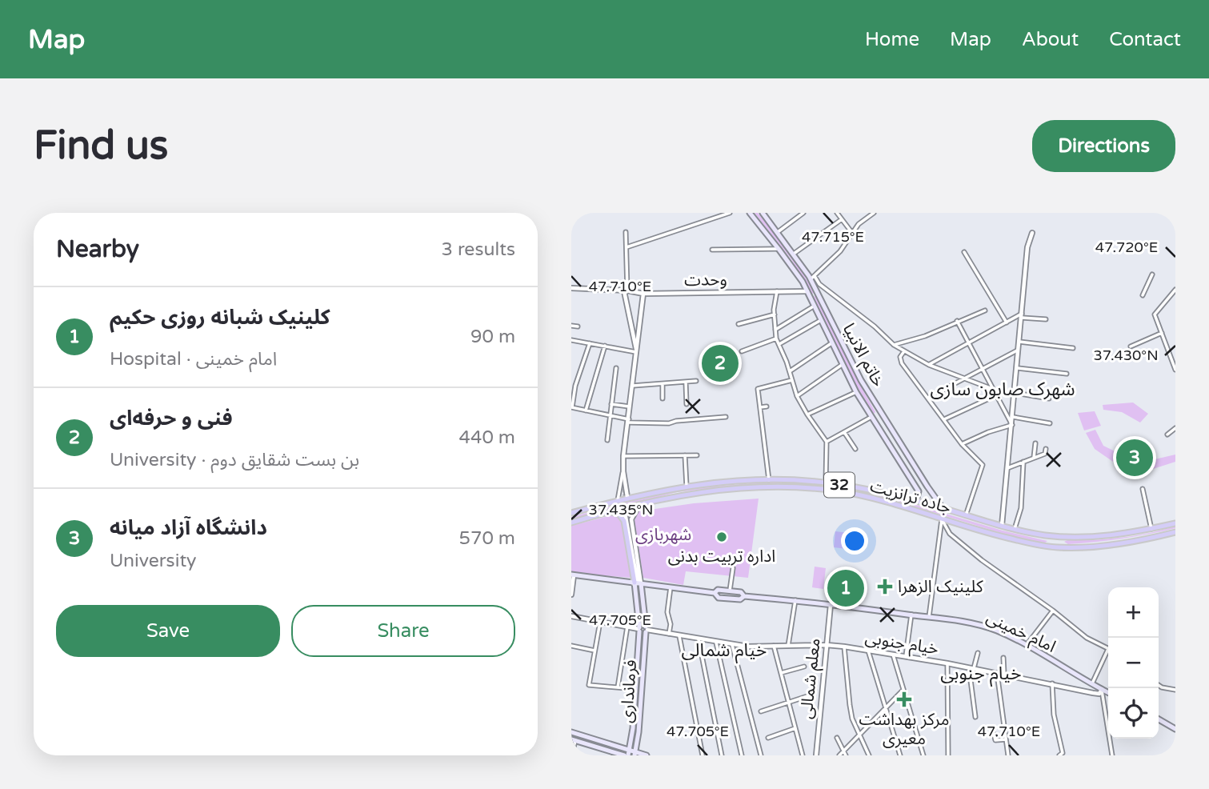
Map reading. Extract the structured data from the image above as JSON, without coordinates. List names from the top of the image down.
{
  "streets": {
    "main road": [
      "خاتم الانبیا",
      "32",
      "جاده ترانزیت",
      "امام خمینی",
      "فرمانداری"
    ],
    "street": ["وحدت", "خیام جنوبی", "معلم شمالی"]
  },
  "crossings": [
    ["وحدت", "خاتم الانبیا"],
    ["خاتم الانبیا", "جاده ترانزیت"],
    ["امام خمینی", "خیام جنوبی"],
    ["امام خمینی", "معلم شمالی"],
    ["خیام جنوبی", "معلم شمالی"]
  ],
  "districts": ["شهرک صابون سازی", "خیام شمالی", "خیام جنوبی"],
  "parks": ["شهربازی"],
  "places": {
    "other": ["اداره تربیت بدنی"],
    "health": ["کلینیک الزهرا", "مرکز بهداشت معیری"]
  },
  "page": {
    "header": "Map",
    "nav": [
      "Home",
      "Map",
      "About",
      "Contact"
    ],
    "buttons": [
      "Directions",
      ["Save", "Share"]
    ],
    "title": "Find us",
    "heading": ["Nearby", "3 results"],
    "list": [
      {
        "mark": "1",
        "name": "کلینیک شبانه روزی حکیم",
        "note": "Hospital · امام خمینی",
        "value": "90 m"
      },
      {
        "mark": "2",
        "name": "فنی و حرفه‌ای",
        "note": "University · بن بست شقایق دوم",
        "value": "440 m"
      },
      {
        "mark": "3",
        "name": "دانشگاه آزاد میانه",
        "note": "University",
        "value": "570 m"
      }
    ],
    "pins": ["2", "3", "1"],
    "map_buttons": ["+", "−"]
  },
  "coordinates": [
    "47.715°E",
    "47.720°E",
    "47.710°E",
    "37.430°N",
    "37.435°N",
    "47.705°E"
  ]
}
